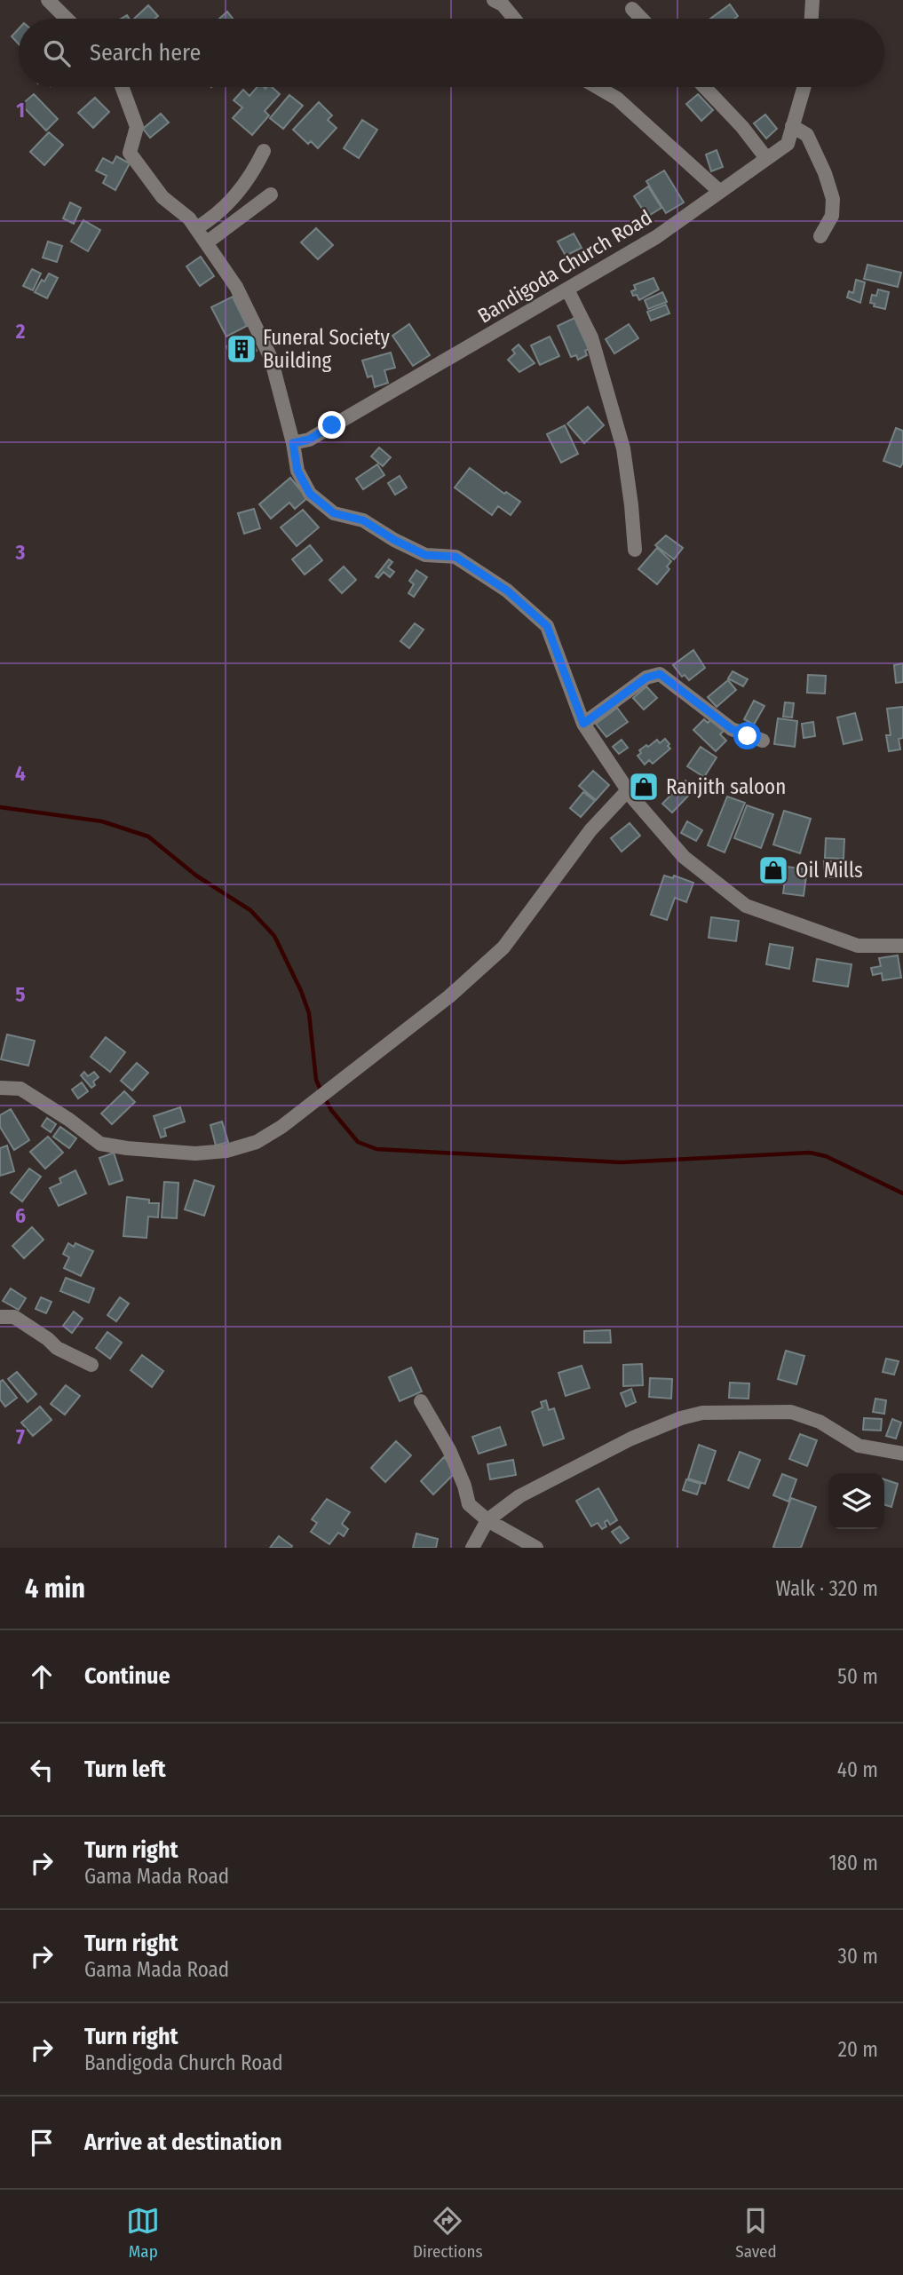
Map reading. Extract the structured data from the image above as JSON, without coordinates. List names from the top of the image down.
{
  "streets": {
    "street": ["Bandigoda Church Road"]
  },
  "places": {
    "building": ["Funeral Society Building"],
    "shop": ["Ranjith saloon", "Oil Mills"]
  },
  "page": {
    "search": "Search here",
    "heading": ["4 min", "Walk · 320 m"],
    "list": [
      ["Continue", "50 m"],
      ["Turn left", "40 m"],
      ["Turn right", "Gama Mada Road", "180 m"],
      ["Turn right", "Gama Mada Road", "30 m"],
      ["Turn right", "Bandigoda Church Road", "20 m"],
      "Arrive at destination"
    ],
    "nav": ["Map", "Directions", "Saved"]
  },
  "grid": {
    "rows": [
      "1",
      "2",
      "3",
      "4",
      "5",
      "6",
      "7"
    ]
  }
}
